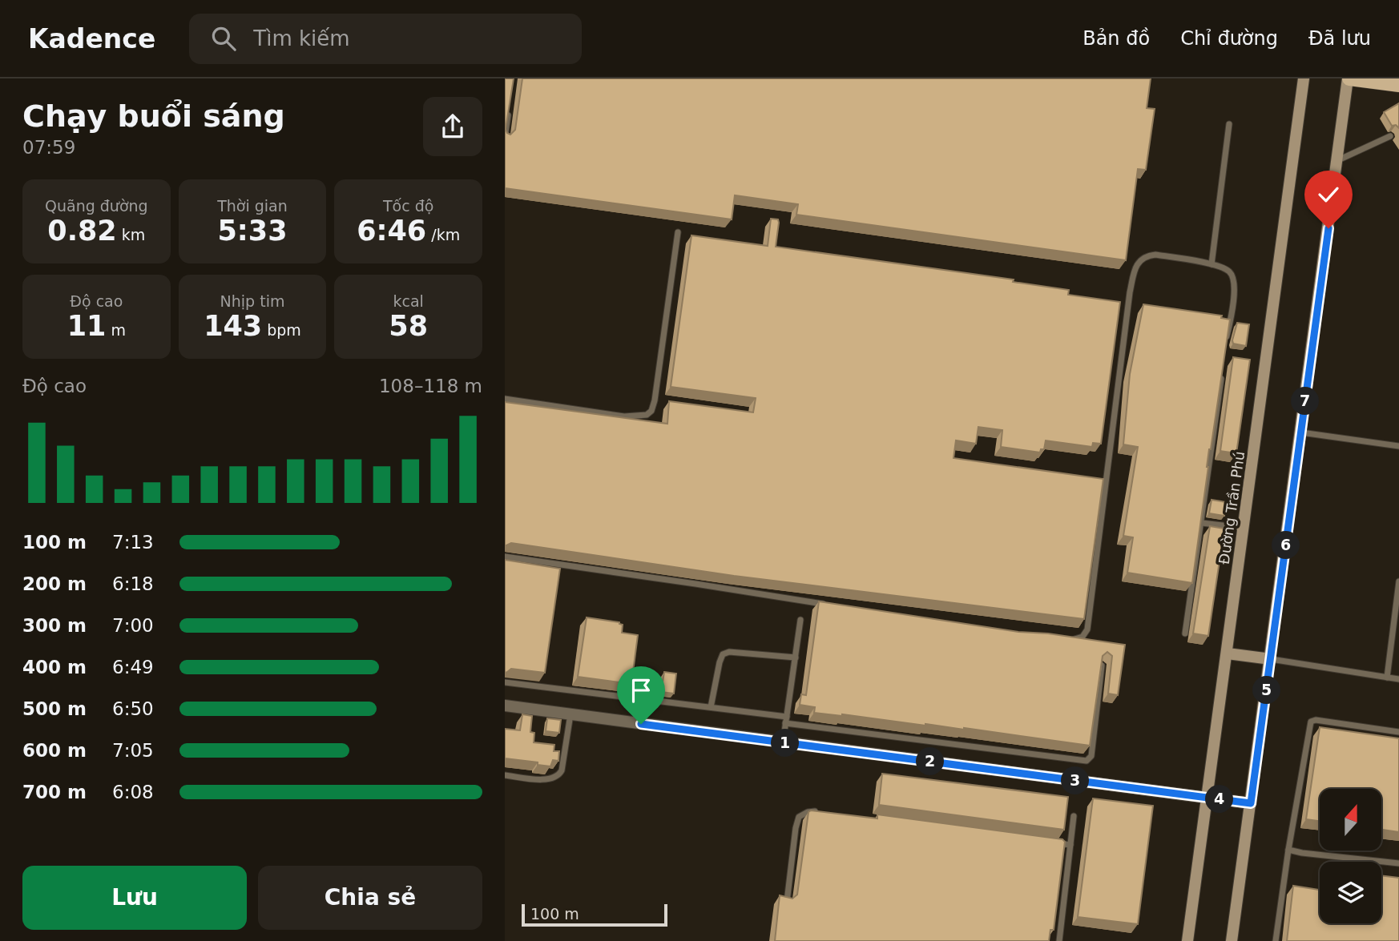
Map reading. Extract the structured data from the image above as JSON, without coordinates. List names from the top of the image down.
{
  "streets": {
    "main road": ["Đường Trần Phú"]
  },
  "scale_bar": "100 m",
  "north": "top",
  "page": {
    "header": "Kadence",
    "search": "Tìm kiếm",
    "nav": ["Bản đồ", "Chỉ đường", "Đã lưu"],
    "heading": ["Chạy buổi sáng", "07:59"],
    "stats": [
      ["Quãng đường", "0.82 km"],
      ["Thời gian", "5:33"],
      ["Tốc độ", "6:46 /km"],
      ["Độ cao", "11 m"],
      ["Nhịp tim", "143 bpm"],
      ["kcal", "58"]
    ],
    "chart": ["Độ cao", "108–118 m"],
    "pins": [
      "7",
      "6",
      "5",
      "1",
      "2",
      "3",
      "4"
    ],
    "list": [
      {
        "name": "100 m",
        "note": "7:13"
      },
      {
        "name": "200 m",
        "note": "6:18"
      },
      {
        "name": "300 m",
        "note": "7:00"
      },
      {
        "name": "400 m",
        "note": "6:49"
      },
      {
        "name": "500 m",
        "note": "6:50"
      },
      {
        "name": "600 m",
        "note": "7:05"
      },
      {
        "name": "700 m",
        "note": "6:08"
      }
    ],
    "buttons": ["Lưu", "Chia sẻ"],
    "scale": "100 m"
  }
}
